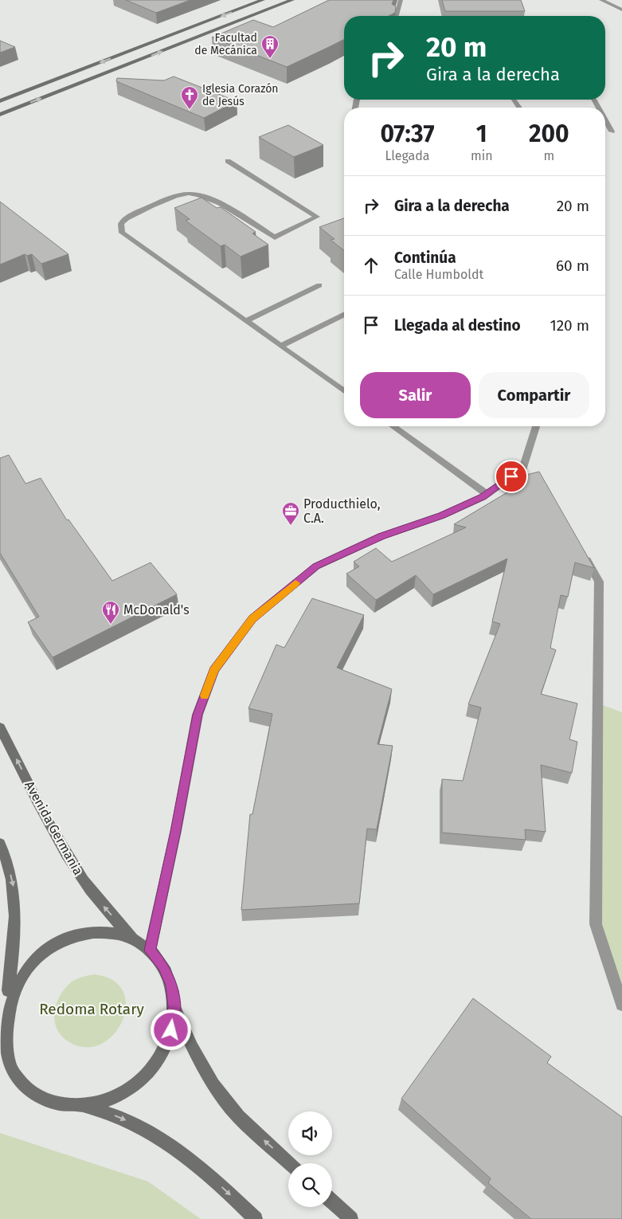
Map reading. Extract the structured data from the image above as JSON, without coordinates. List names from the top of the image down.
{
  "streets": {
    "street": ["Avenida Germania"]
  },
  "one_way": ["Avenida Germania"],
  "parks": ["Redoma Rotary"],
  "places": {
    "building": ["Facultad de Mecánica"],
    "church": ["Iglesia Corazón de Jesús"],
    "office": ["Producthielo, C.A."],
    "restaurant": ["McDonald's"]
  },
  "page": {
    "turn": ["20 m", "Gira a la derecha"],
    "eta": [
      "07:37",
      "Llegada",
      "1",
      "min",
      "200",
      "m"
    ],
    "list": [
      {
        "name": "Gira a la derecha",
        "value": "20 m"
      },
      {
        "name": "Continúa",
        "note": "Calle Humboldt",
        "value": "60 m"
      },
      {
        "name": "Llegada al destino",
        "value": "120 m"
      }
    ],
    "buttons": ["Salir", "Compartir"]
  }
}
